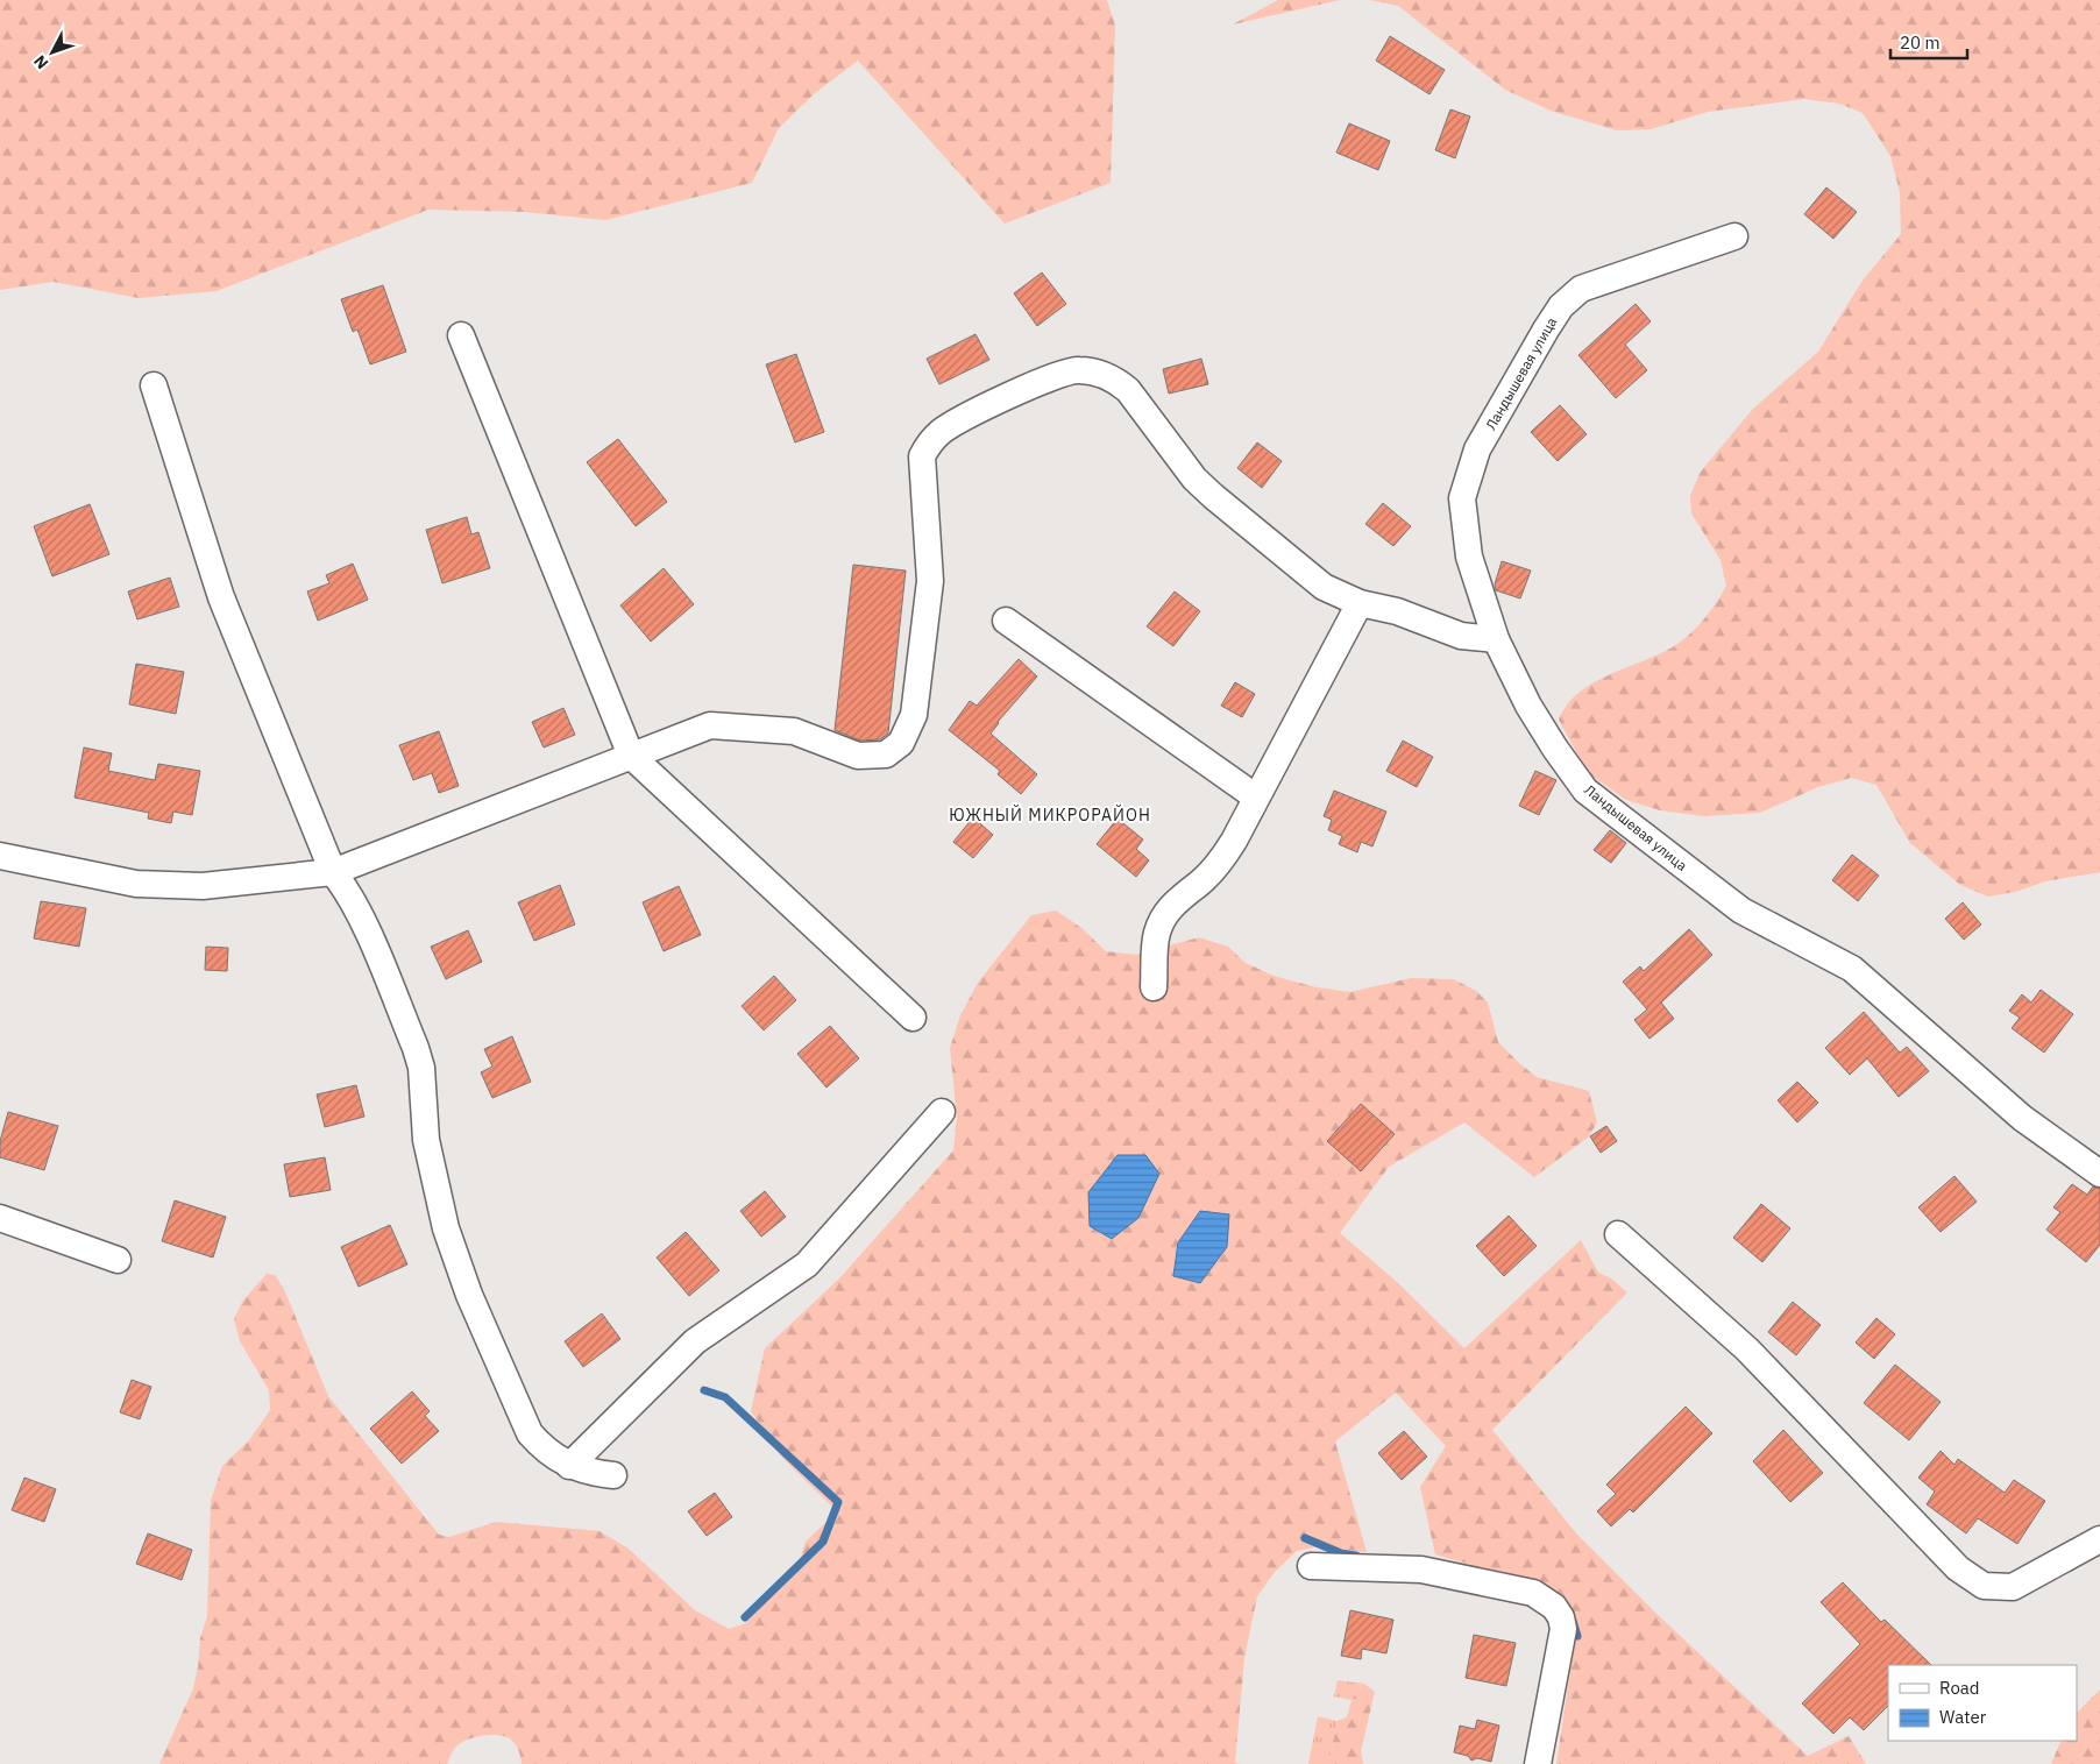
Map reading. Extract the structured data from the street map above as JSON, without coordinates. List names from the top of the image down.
{
  "streets": {
    "street": ["Ландышевая улица"]
  },
  "districts": ["ЮЖНЫЙ МИКРОРАЙОН"],
  "legend": ["Road", "Water"],
  "scale_bar": "20 m",
  "north": "bottom left"
}
